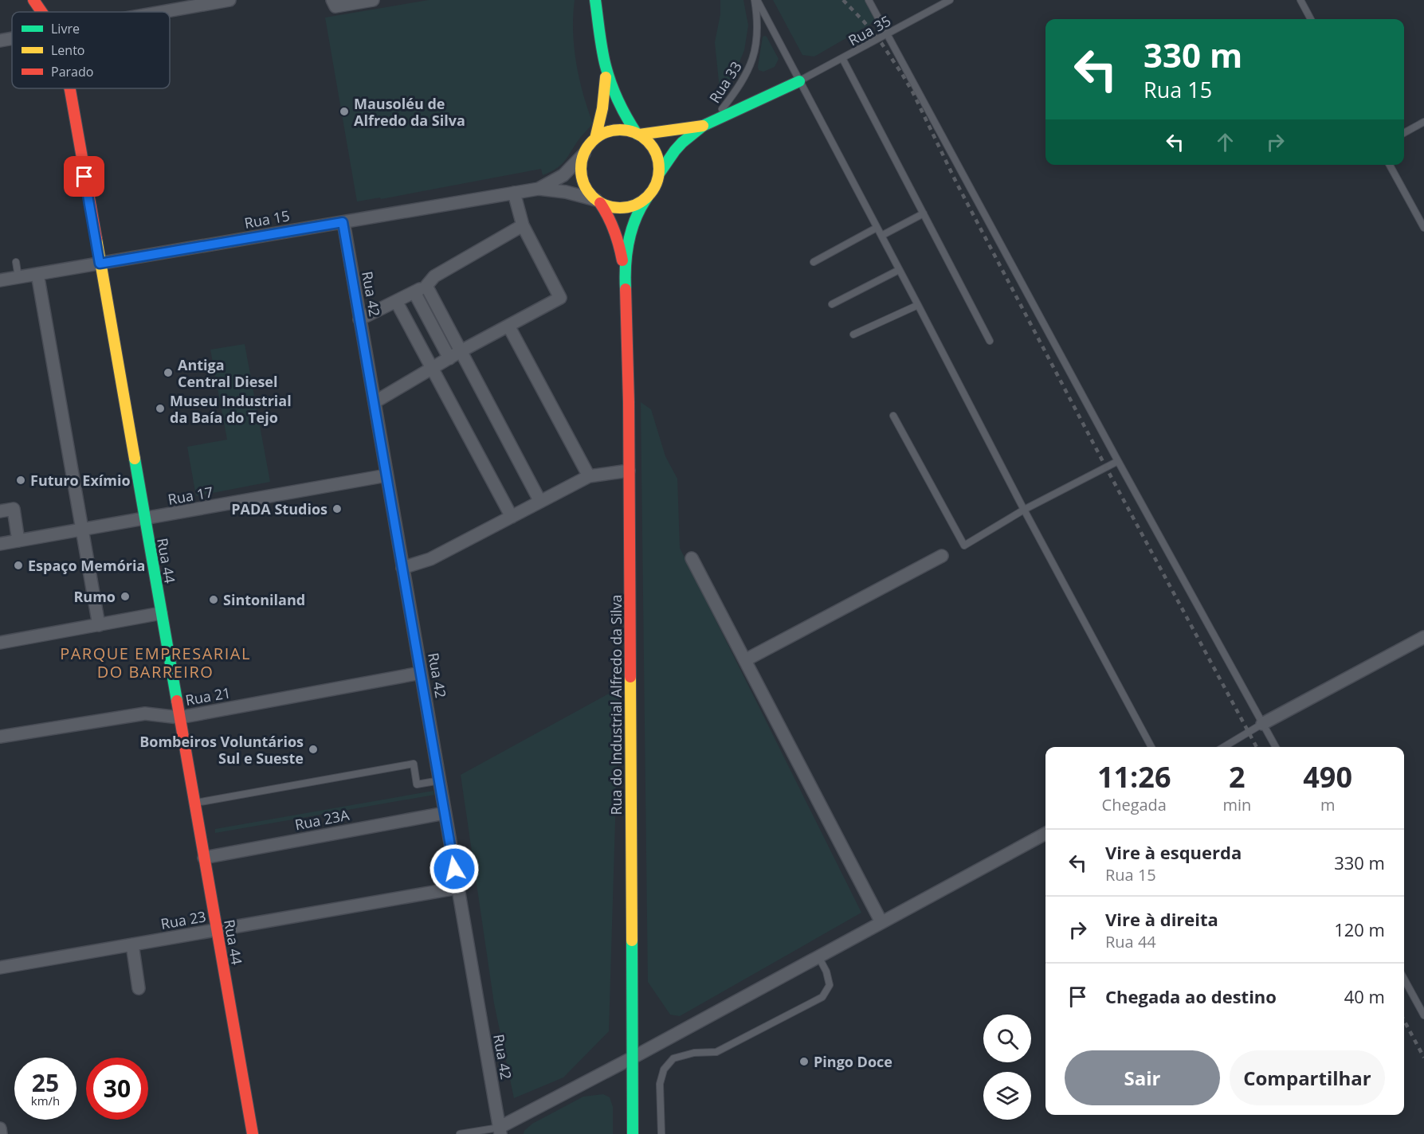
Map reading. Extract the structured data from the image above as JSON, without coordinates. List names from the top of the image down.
{
  "streets": {
    "street": [
      "Rua 15",
      "Rua 42",
      "Rua 17",
      "Rua 44",
      "Rua 21",
      "Rua do Industrial Alfredo da Silva",
      "Rua 23A",
      "Rua 23"
    ],
    "lane": ["Rua 35", "Rua 33"]
  },
  "crossings": [
    ["Rua 15", "Rua 42"],
    ["Rua 15", "Rua 44"],
    ["Rua 15", "Rua do Industrial Alfredo da Silva"],
    ["Rua 42", "Rua 17"],
    ["Rua 42", "Rua 21"],
    ["Rua 42", "Rua 23A"],
    ["Rua 42", "Rua 23"],
    ["Rua 17", "Rua 44"],
    ["Rua 44", "Rua 21"],
    ["Rua 44", "Rua 23A"],
    ["Rua 44", "Rua 23"]
  ],
  "districts": ["PARQUE EMPRESARIAL DO BARREIRO"],
  "places": [
    "Mausoléu de Alfredo da Silva",
    "Antiga Central Diesel",
    "Museu Industrial da Baía do Tejo",
    "Futuro Exímio",
    "PADA Studios",
    "Espaço Memória",
    "Rumo",
    "Sintoniland",
    "Bombeiros Voluntários Sul e Sueste",
    "Pingo Doce"
  ],
  "legend": ["Livre", "Lento", "Parado"],
  "page": {
    "turn": ["330 m", "Rua 15"],
    "eta": [
      "11:26",
      "Chegada",
      "2",
      "min",
      "490",
      "m"
    ],
    "list": [
      {
        "name": "Vire à esquerda",
        "note": "Rua 15",
        "value": "330 m"
      },
      {
        "name": "Vire à direita",
        "note": "Rua 44",
        "value": "120 m"
      },
      {
        "name": "Chegada ao destino",
        "value": "40 m"
      }
    ],
    "buttons": ["Sair", "Compartilhar"],
    "speed": "25 km/h",
    "limit": "30"
  }
}
